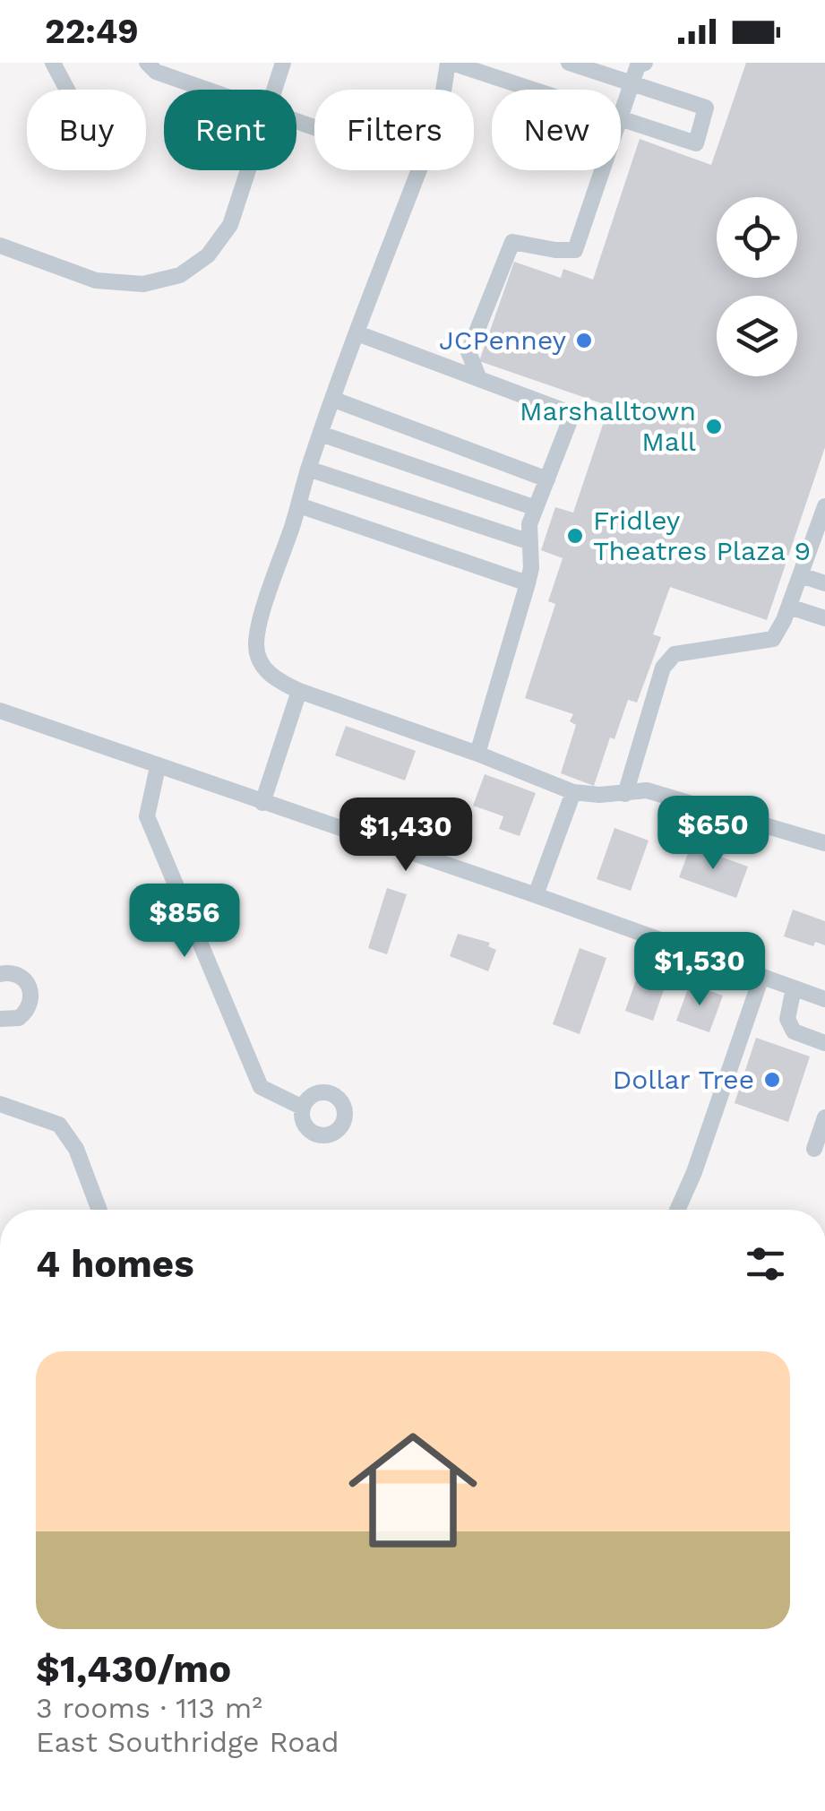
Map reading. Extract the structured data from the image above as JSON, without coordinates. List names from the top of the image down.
{
  "places": [
    "JCPenney",
    "Marshalltown Mall",
    "Fridley Theatres Plaza 9",
    "Dollar Tree"
  ],
  "page": {
    "status": "22:49",
    "chip": [
      "Buy",
      "Rent",
      "Filters",
      "New"
    ],
    "price": [
      "$650",
      "$1,430",
      "$856",
      "$1,530"
    ],
    "heading": "4 homes",
    "list": [
      {
        "name": "$1,430/mo",
        "note": "3 rooms · 113 m² · East Southridge Road"
      }
    ]
  }
}
